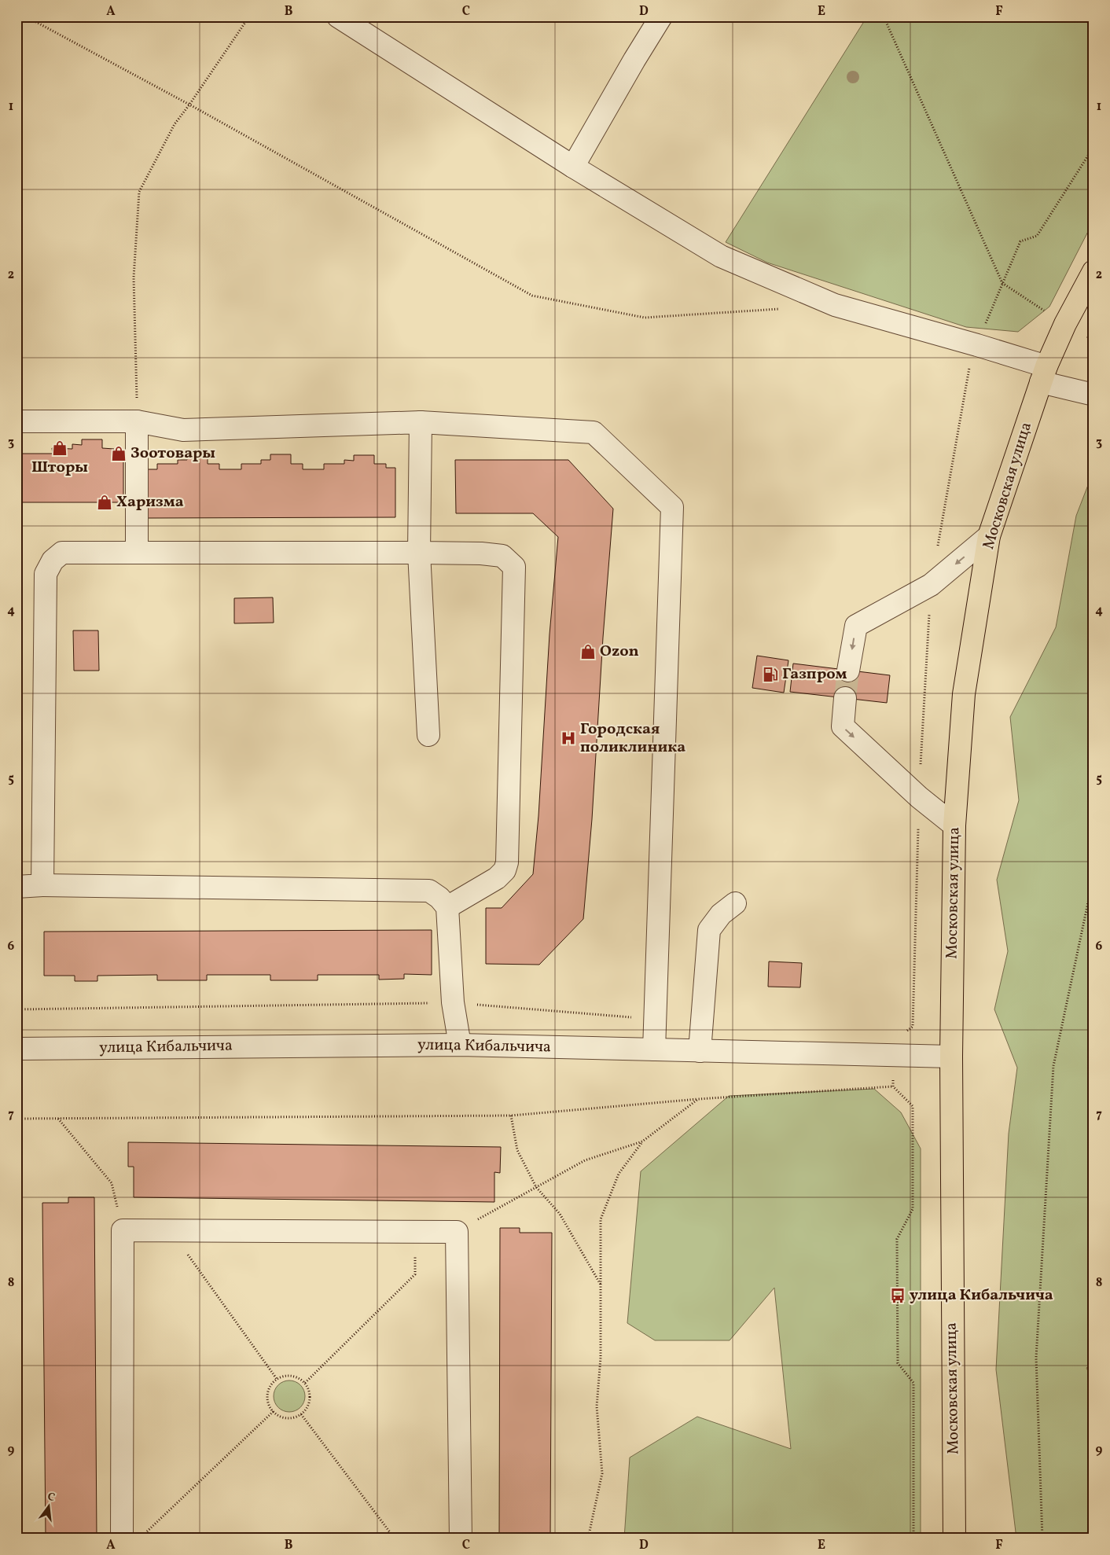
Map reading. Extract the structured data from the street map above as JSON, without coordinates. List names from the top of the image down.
{
  "streets": {
    "main road": ["Московская улица"],
    "street": ["улица Кибальчича"]
  },
  "crossings": [
    ["Московская улица", "улица Кибальчича"]
  ],
  "places": {
    "shop": [
      "Шторы",
      "Зоотовары",
      "Харизма",
      "Ozon"
    ],
    "fuel station": ["Газпром"],
    "hospital": ["Городская поликлиника"],
    "bus stop": ["улица Кибальчича"]
  },
  "north": "top",
  "grid": {
    "columns": [
      "A",
      "B",
      "C",
      "D",
      "E",
      "F"
    ],
    "rows": [
      "1",
      "2",
      "3",
      "4",
      "5",
      "6",
      "7",
      "8",
      "9"
    ]
  }
}
